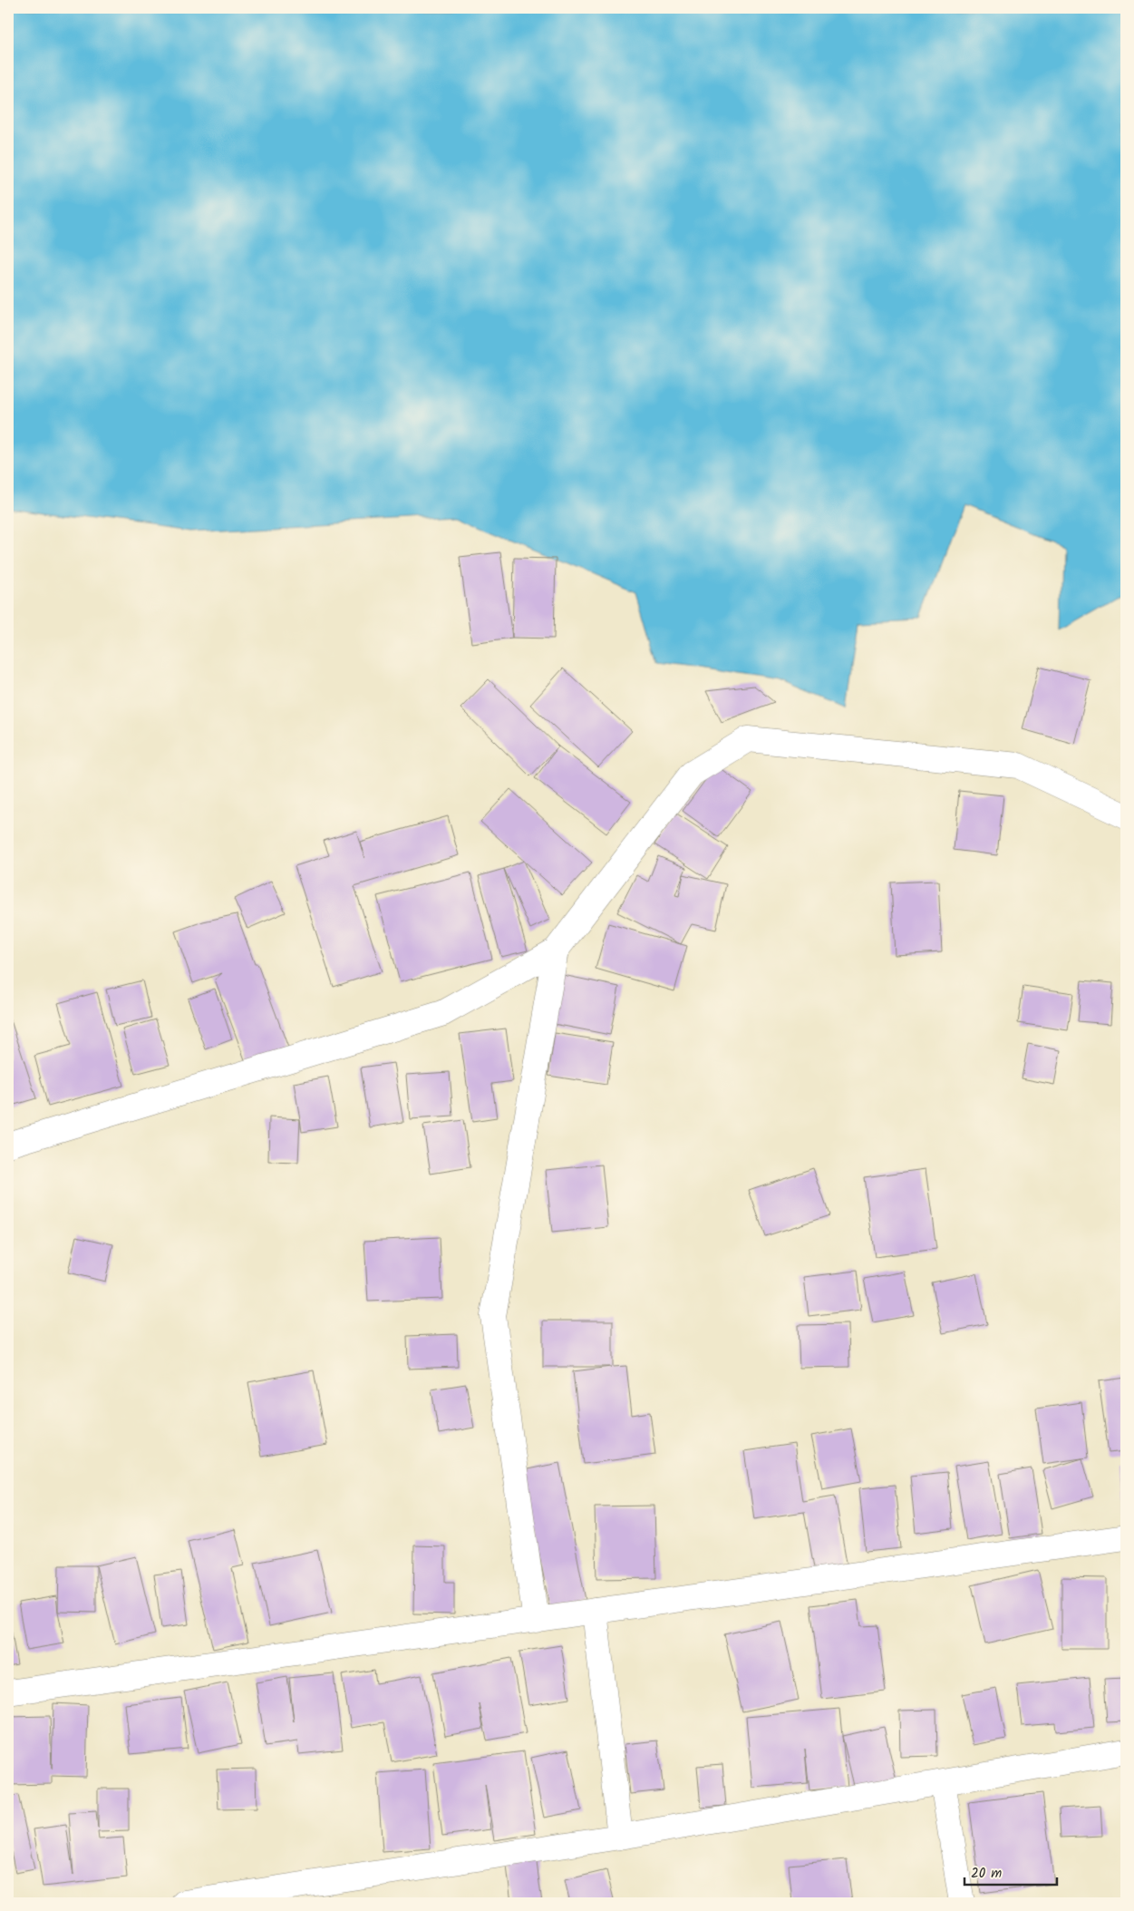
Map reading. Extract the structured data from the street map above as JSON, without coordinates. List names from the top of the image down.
{
  "scale_bar": "20 m"
}
